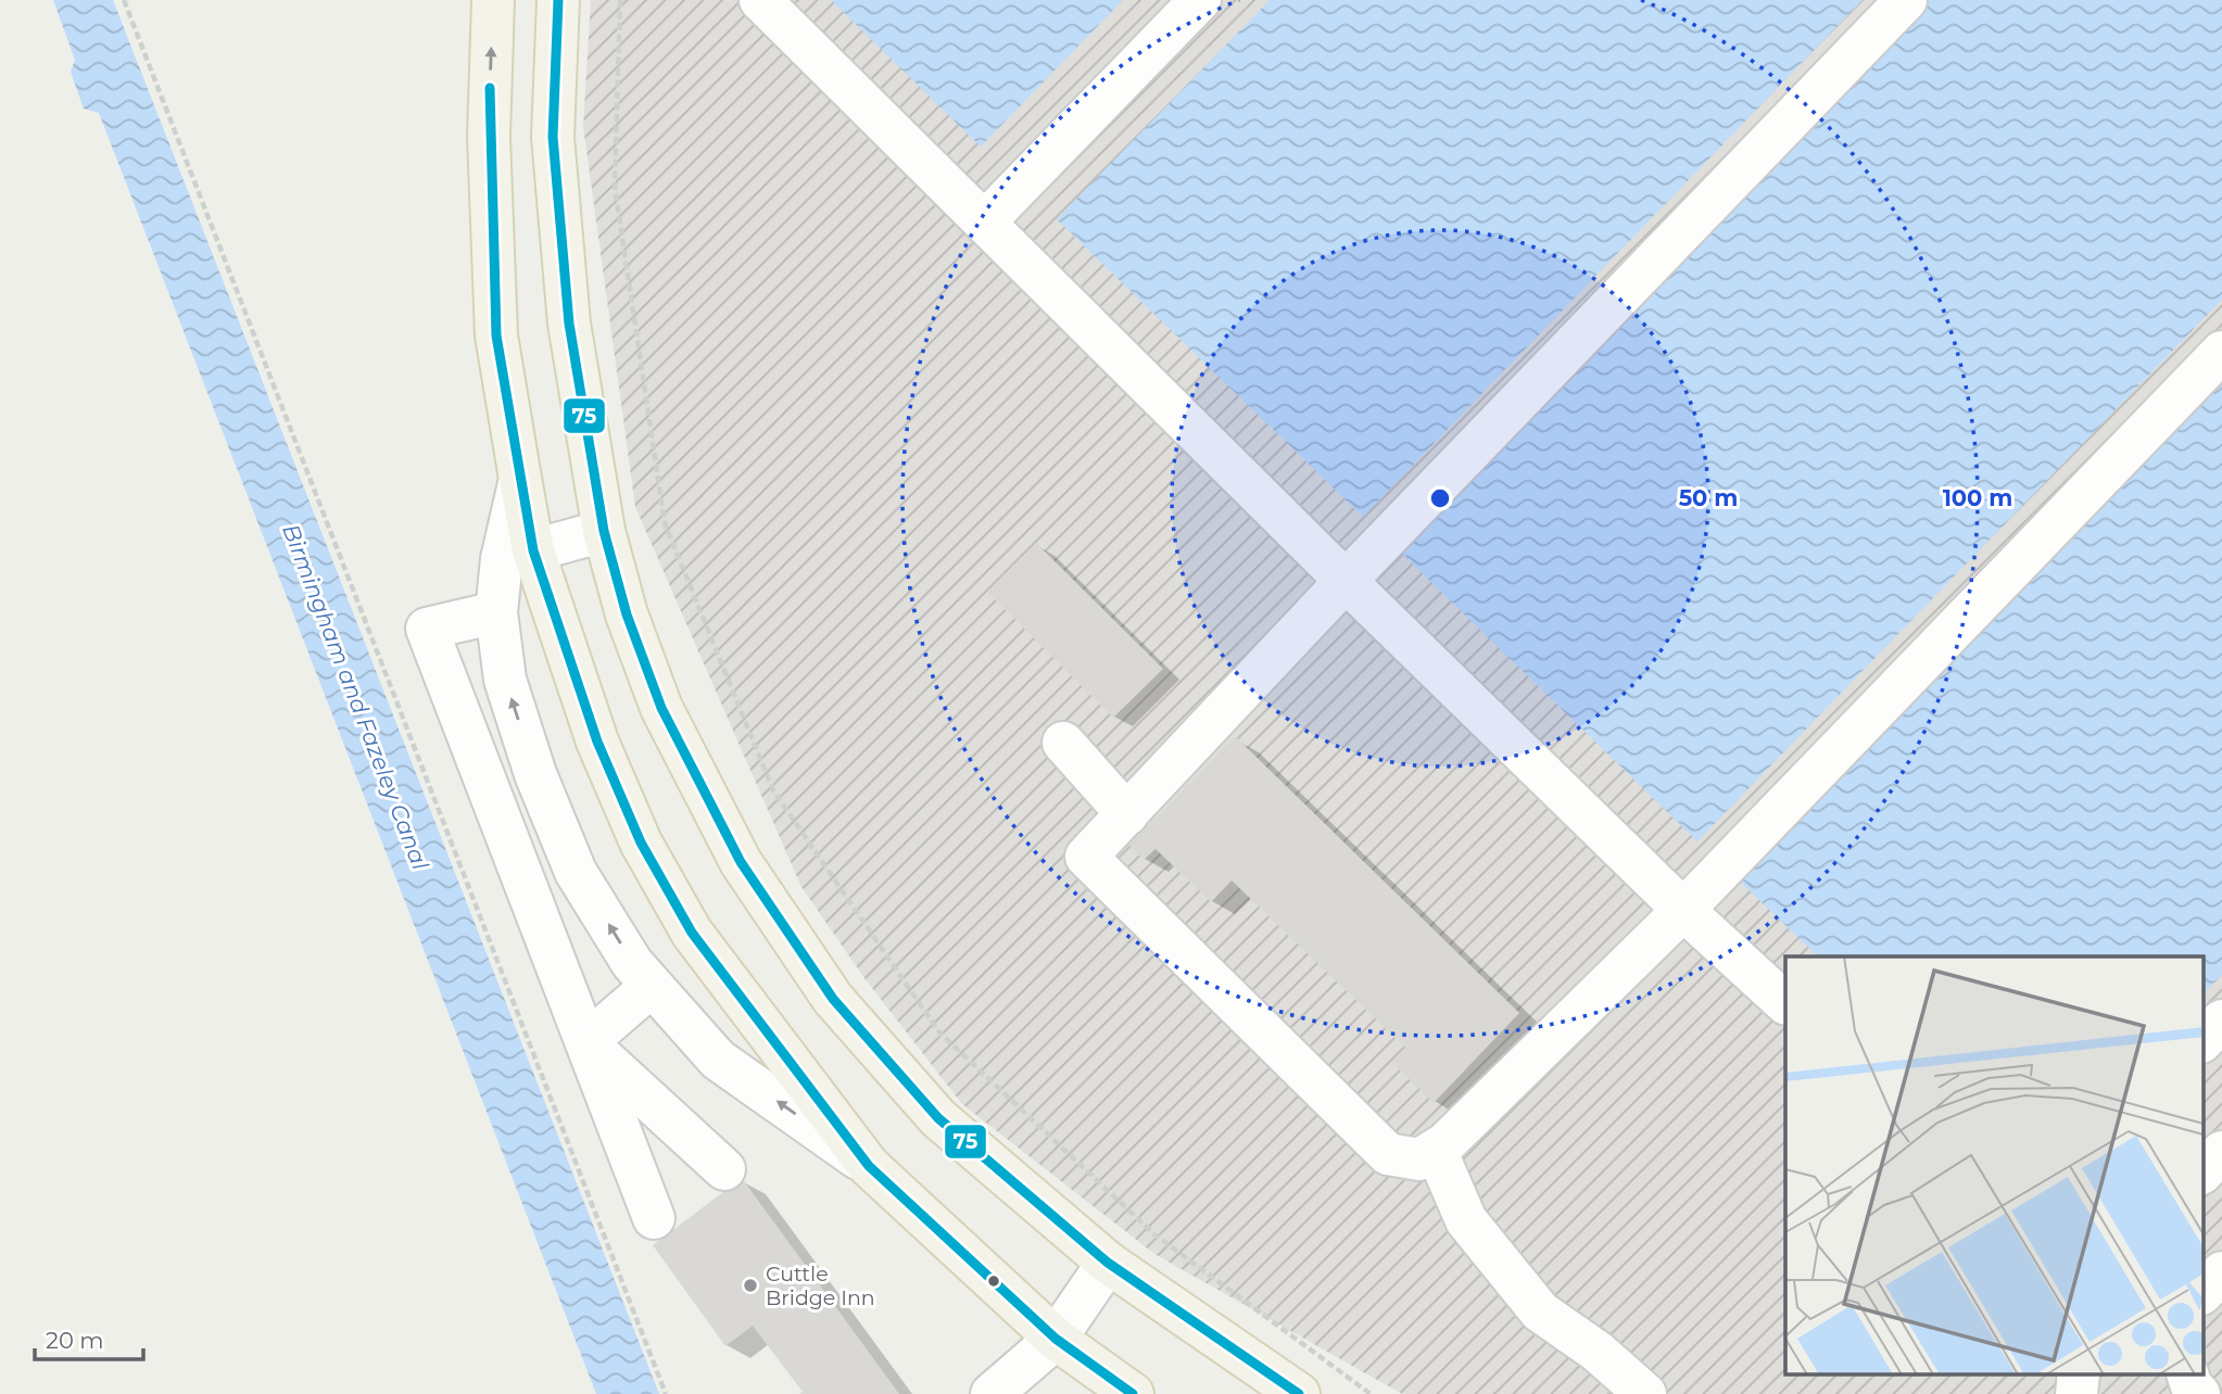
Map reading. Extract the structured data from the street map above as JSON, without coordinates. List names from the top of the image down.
{
  "water": ["Birmingham and Fazeley Canal"],
  "places": ["Cuttle Bridge Inn"],
  "lines": ["transit line 75"],
  "scale_bar": "20 m",
  "rings": ["50 m", "100 m"]
}
